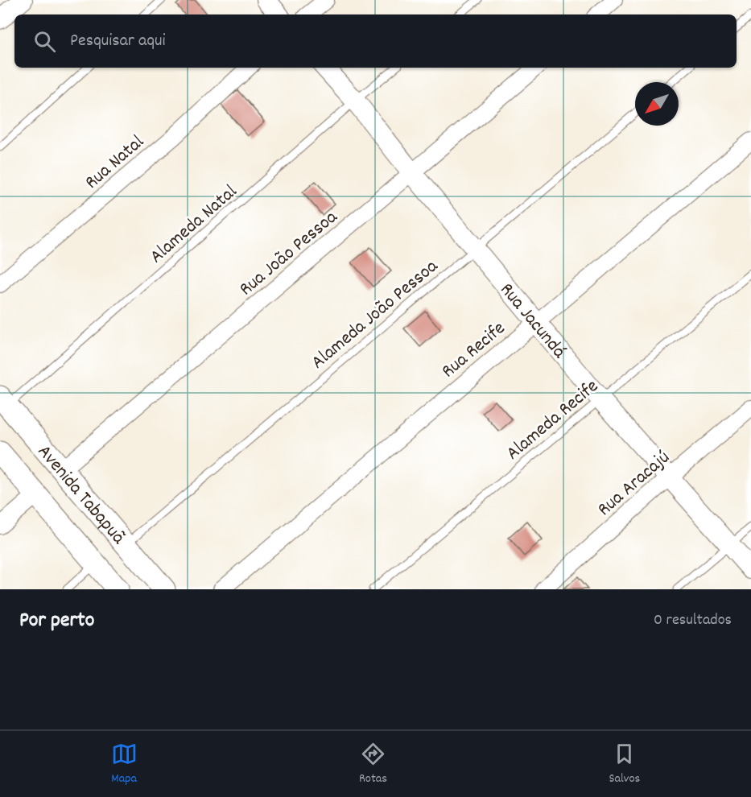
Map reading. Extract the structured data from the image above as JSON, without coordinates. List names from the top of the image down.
{
  "streets": {
    "main road": ["Avenida Tabapuã"],
    "street": [
      "Rua Natal",
      "Rua João Pessoa",
      "Rua Jacundá",
      "Rua Recife",
      "Rua Aracajú"
    ],
    "lane": ["Alameda Natal", "Alameda João Pessoa", "Alameda Recife"]
  },
  "crossings": [
    ["Alameda Natal", "Rua Jacundá"],
    ["Alameda Natal", "Avenida Tabapuã"],
    ["Rua João Pessoa", "Rua Jacundá"],
    ["Rua João Pessoa", "Avenida Tabapuã"],
    ["Alameda João Pessoa", "Rua Jacundá"],
    ["Alameda João Pessoa", "Avenida Tabapuã"],
    ["Rua Jacundá", "Rua Recife"],
    ["Rua Jacundá", "Alameda Recife"],
    ["Rua Jacundá", "Rua Aracajú"]
  ],
  "north": "bottom left",
  "page": {
    "search": "Pesquisar aqui",
    "heading": ["Por perto", "0 resultados"],
    "nav": ["Mapa", "Rotas", "Salvos"]
  }
}
